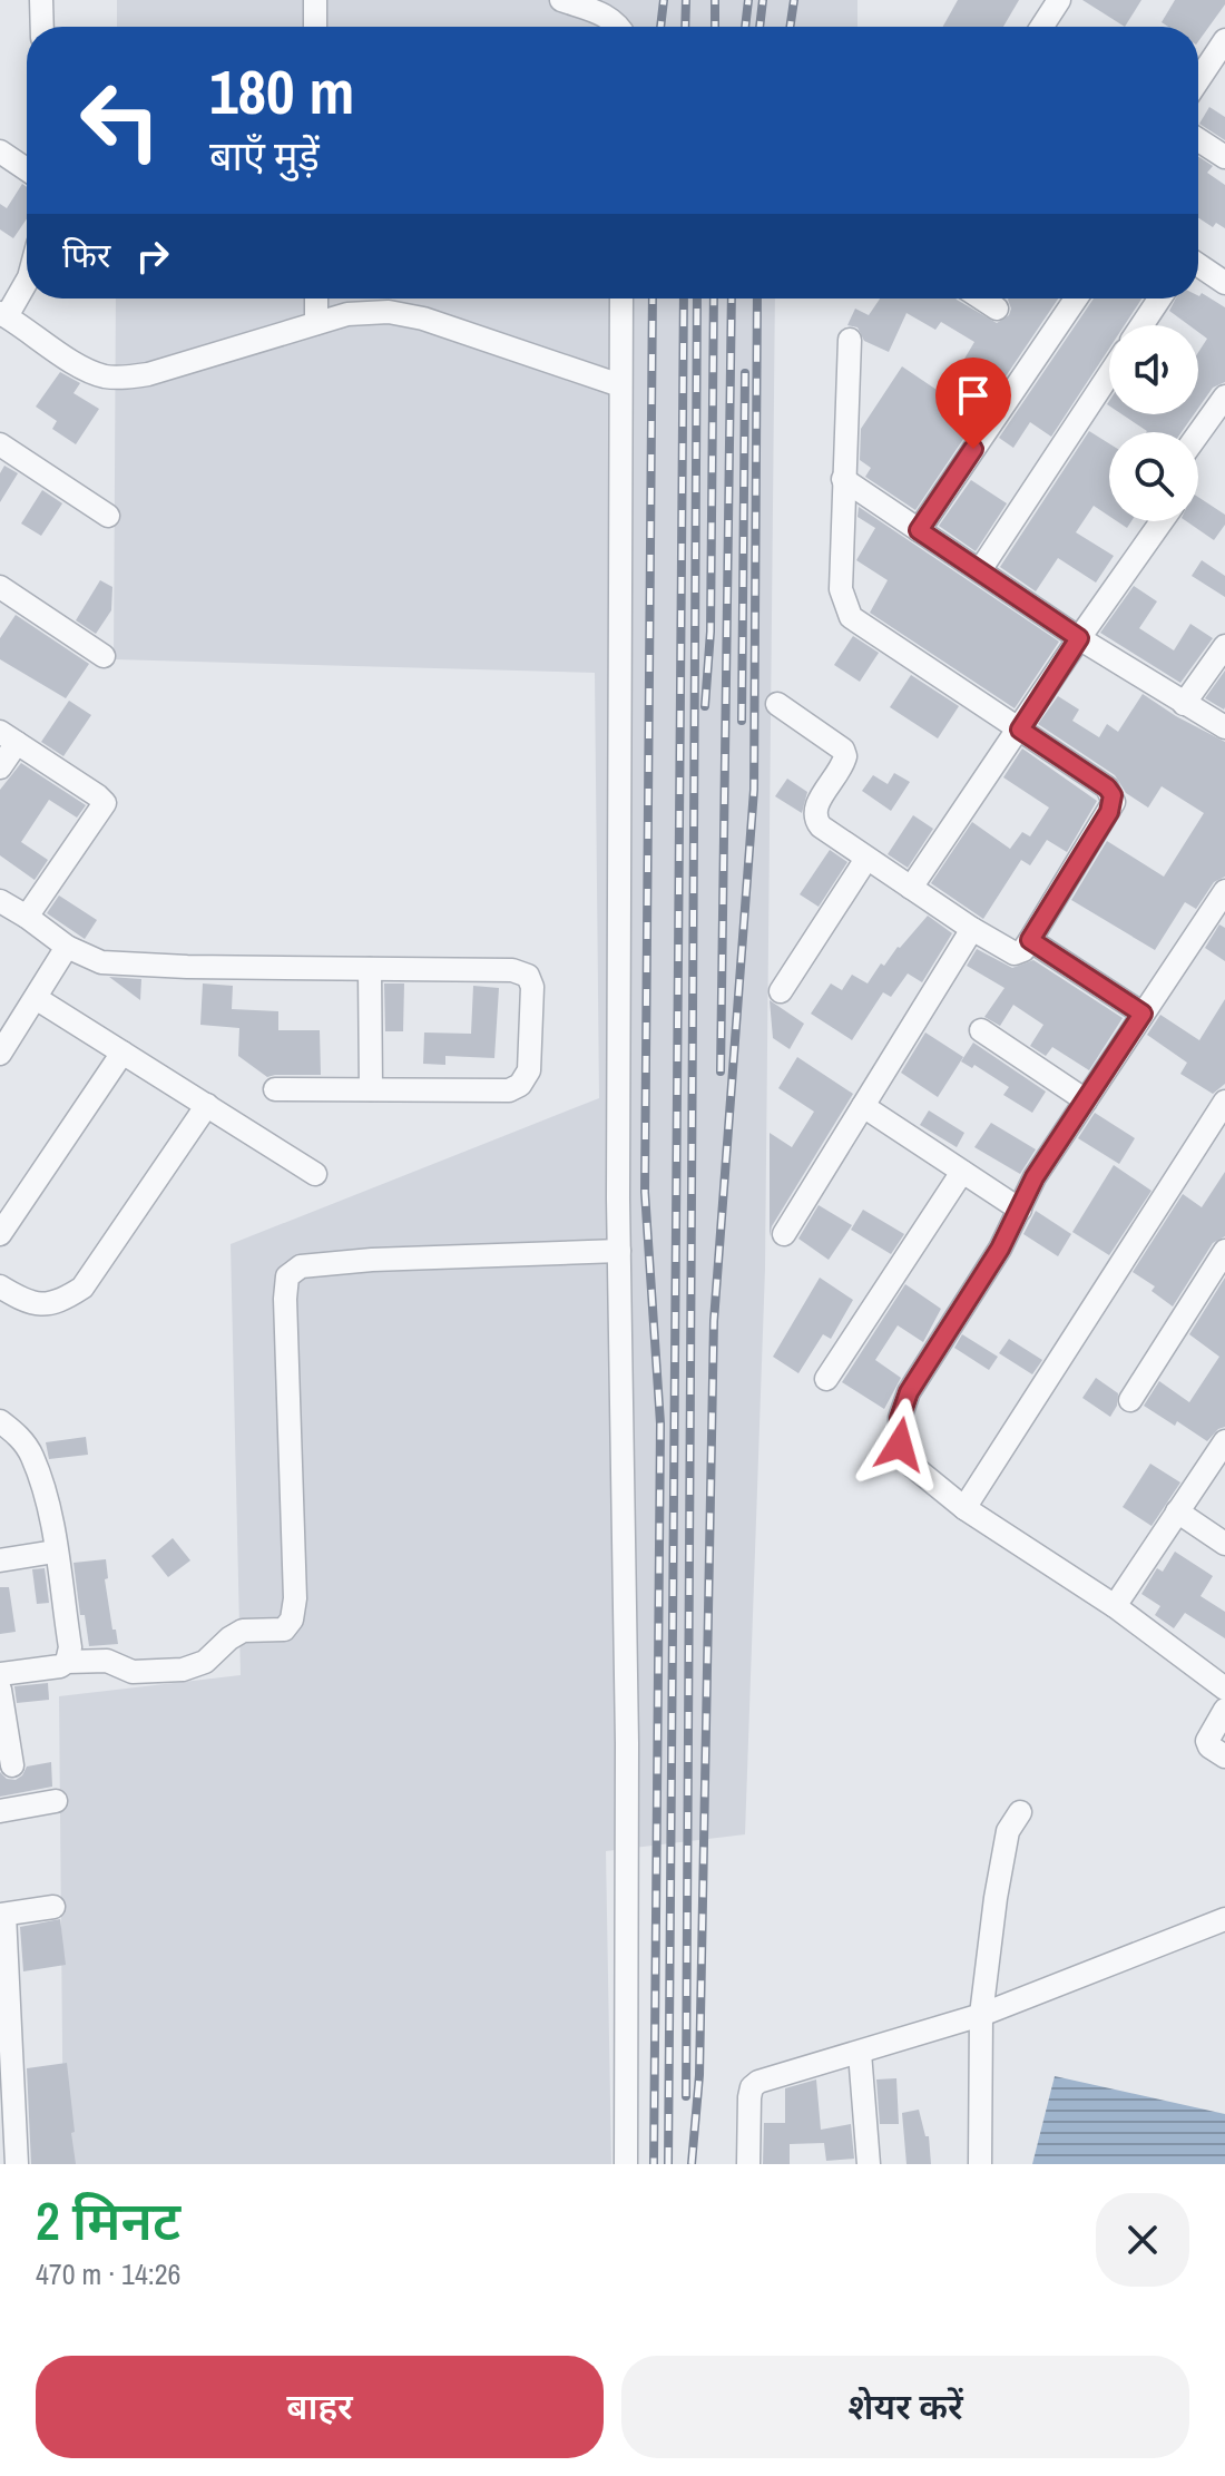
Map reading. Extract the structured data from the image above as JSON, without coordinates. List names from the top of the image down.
{
  "page": {
    "turn": ["180 m", "बाएँ मुड़ें"],
    "then": "फिर",
    "heading": ["2 मिनट", "470 m · 14:26"],
    "buttons": ["बाहर", "शेयर करें"]
  }
}
